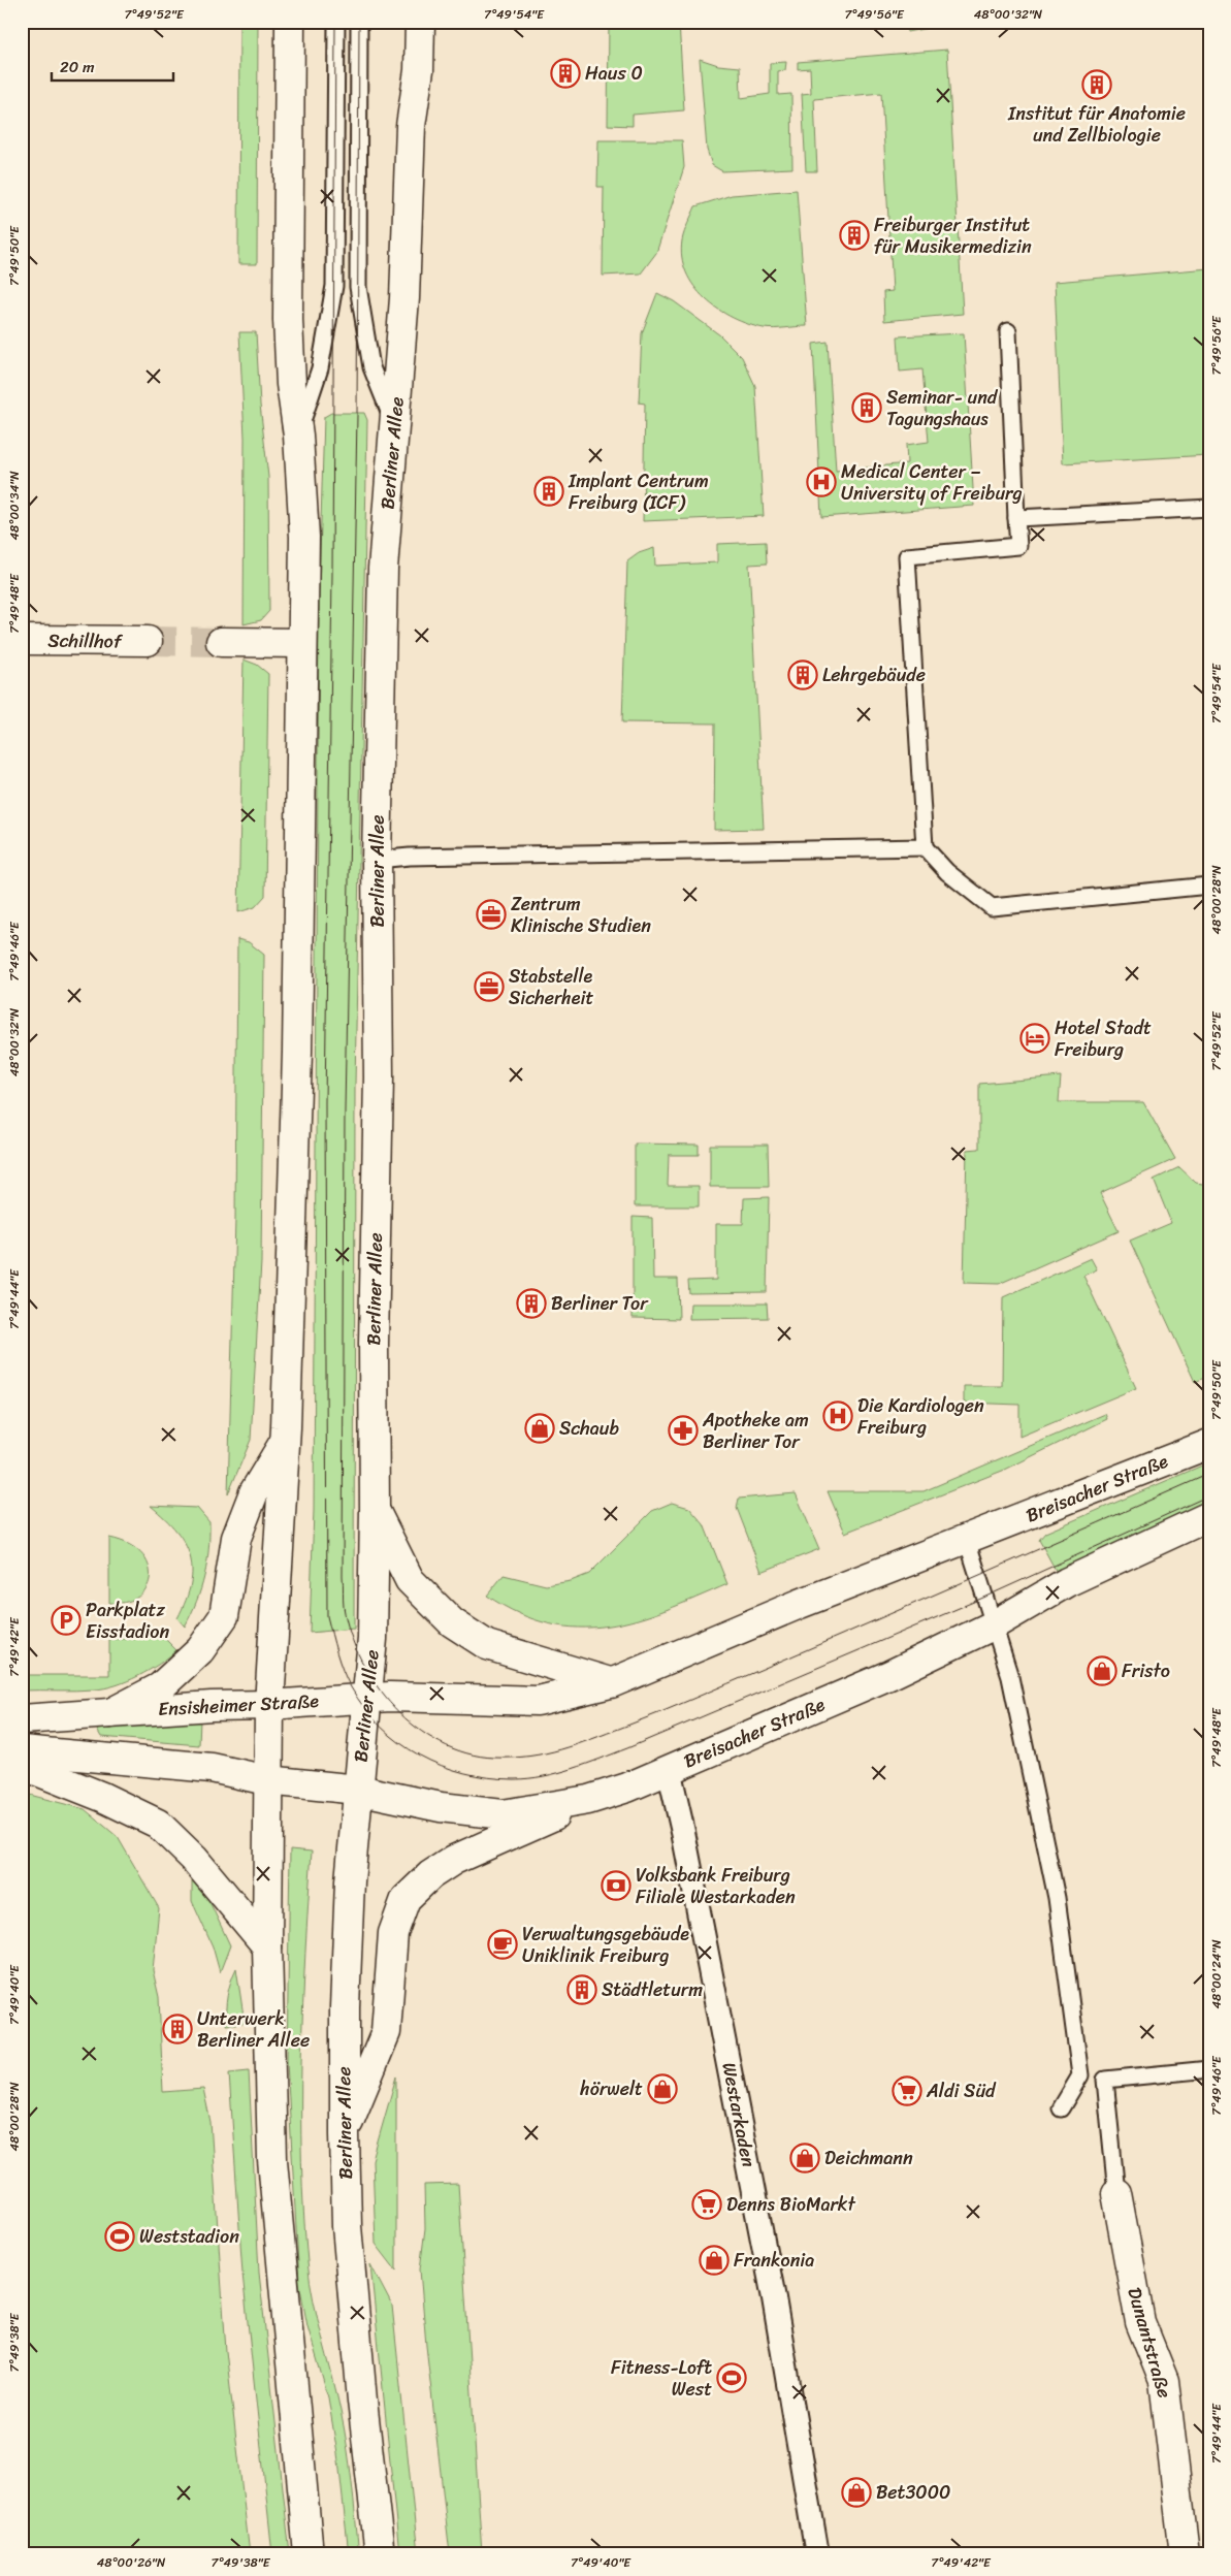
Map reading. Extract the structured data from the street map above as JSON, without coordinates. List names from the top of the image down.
{
  "streets": {
    "main road": [
      "Berliner Allee",
      "Schillhof",
      "Breisacher Straße",
      "Ensisheimer Straße",
      "Dunantstraße"
    ],
    "street": ["Westarkaden"]
  },
  "crossings": [
    ["Berliner Allee", "Breisacher Straße"],
    ["Berliner Allee", "Ensisheimer Straße"],
    ["Breisacher Straße", "Ensisheimer Straße"],
    ["Breisacher Straße", "Westarkaden"]
  ],
  "places": {
    "building": [
      "Haus 0",
      "Institut für Anatomie und Zellbiologie",
      "Freiburger Institut für Musikermedizin",
      "Seminar- und Tagungshaus",
      "Implant Centrum Freiburg (ICF)",
      "Lehrgebäude",
      "Berliner Tor",
      "Städtleturm",
      "Unterwerk Berliner Allee"
    ],
    "hospital": ["Medical Center – University of Freiburg", "Die Kardiologen Freiburg"],
    "office": ["Zentrum Klinische Studien", "Stabstelle Sicherheit"],
    "hotel": ["Hotel Stadt Freiburg"],
    "shop": [
      "Schaub",
      "Fristo",
      "hörwelt",
      "Deichmann",
      "Frankonia",
      "Bet3000"
    ],
    "pharmacy": ["Apotheke am Berliner Tor"],
    "parking": ["Parkplatz Eisstadion"],
    "bank": ["Volksbank Freiburg Filiale Westarkaden"],
    "cafe": ["Verwaltungsgebäude Uniklinik Freiburg"],
    "supermarket": ["Aldi Süd", "Denns BioMarkt"],
    "sports": ["Weststadion", "Fitness-Loft West"]
  },
  "scale_bar": "20 m",
  "coordinates": [
    "7°49'52\"E",
    "7°49'54\"E",
    "7°49'56\"E",
    "48°00'32\"N",
    "7°49'50\"E",
    "48°00'34\"N",
    "7°49'48\"E",
    "48°00'28\"N",
    "7°49'46\"E",
    "7°49'44\"E",
    "7°49'42\"E",
    "48°00'24\"N",
    "7°49'40\"E",
    "7°49'38\"E",
    "48°00'26\"N"
  ]
}
